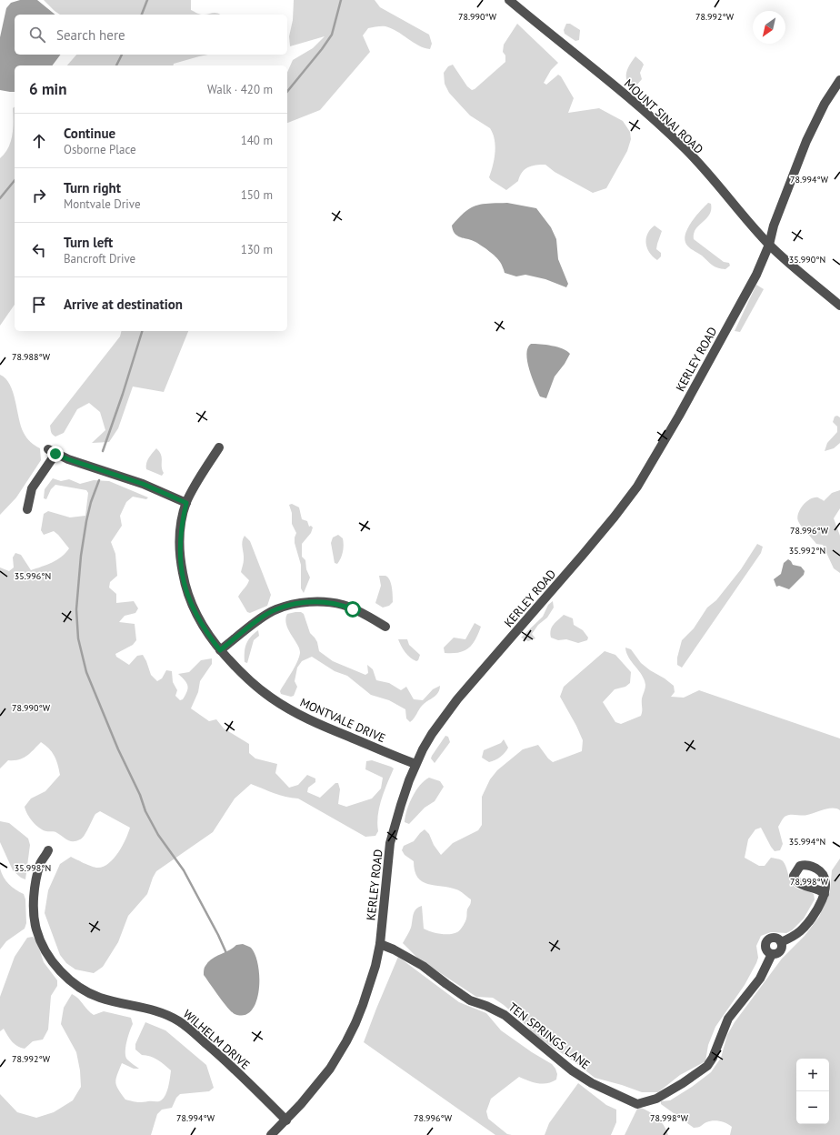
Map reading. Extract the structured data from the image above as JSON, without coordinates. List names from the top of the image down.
{
  "streets": {
    "street": [
      "MOUNT SINAI ROAD",
      "KERLEY ROAD",
      "MONTVALE DRIVE",
      "TEN SPRINGS LANE",
      "WILHELM DRIVE"
    ]
  },
  "crossings": [
    ["MOUNT SINAI ROAD", "KERLEY ROAD"],
    ["KERLEY ROAD", "MONTVALE DRIVE"],
    ["KERLEY ROAD", "TEN SPRINGS LANE"],
    ["KERLEY ROAD", "WILHELM DRIVE"]
  ],
  "north": "bottom left",
  "page": {
    "search": "Search here",
    "heading": ["6 min", "Walk · 420 m"],
    "list": [
      ["Continue", "Osborne Place", "140 m"],
      ["Turn right", "Montvale Drive", "150 m"],
      ["Turn left", "Bancroft Drive", "130 m"],
      "Arrive at destination"
    ],
    "map_buttons": ["+", "−"]
  },
  "coordinates": [
    "78.990°W",
    "78.992°W",
    "78.994°W",
    "35.990°N",
    "78.988°W",
    "78.996°W",
    "35.992°N",
    "35.996°N",
    "35.994°N",
    "35.998°N",
    "78.998°W"
  ]
}
